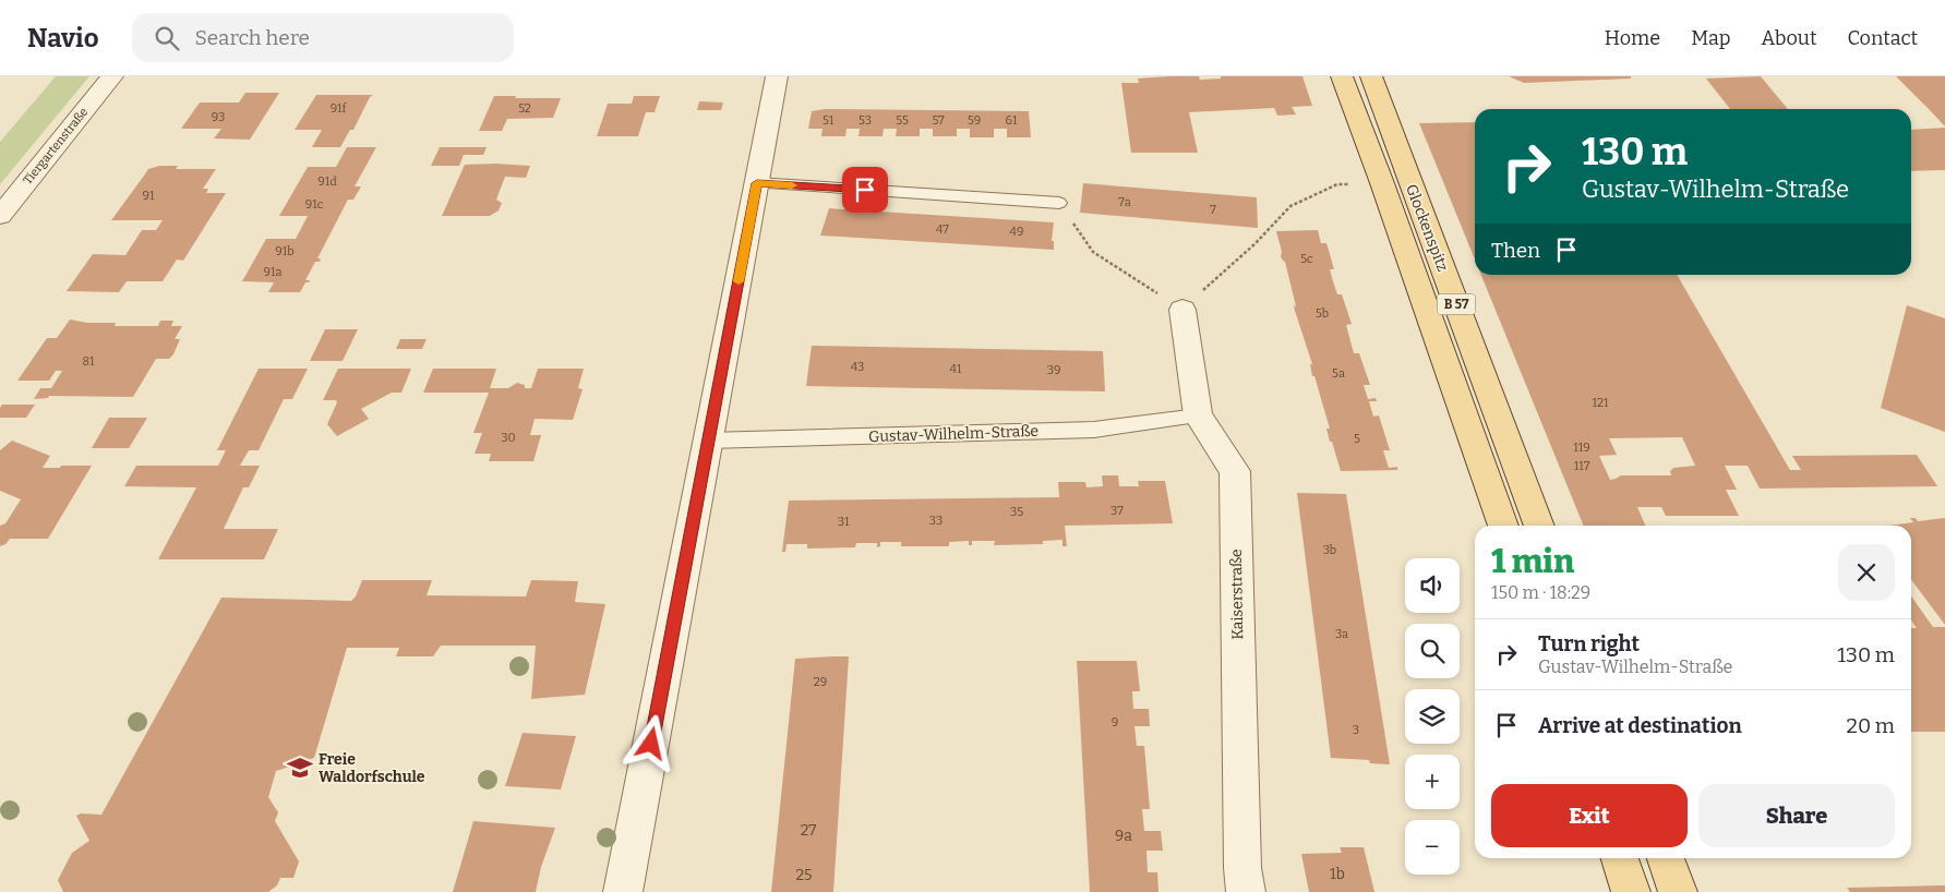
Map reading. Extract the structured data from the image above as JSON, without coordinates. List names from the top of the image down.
{
  "streets": {
    "main road": ["Glockenspitz", "B 57"],
    "street": ["Tiergartenstraße", "Kaiserstraße"],
    "lane": ["Gustav-Wilhelm-Straße"]
  },
  "crossings": [
    ["Gustav-Wilhelm-Straße", "Kaiserstraße"]
  ],
  "places": {
    "school or university": ["Freie Waldorfschule"]
  },
  "house_numbers": [
    "91f",
    "52",
    "93",
    "51",
    "53",
    "55",
    "57",
    "59",
    "61",
    "91d",
    "91",
    "7a",
    "91c",
    "7",
    "47",
    "49",
    "91b",
    "5c",
    "91a",
    "5b",
    "81",
    "43",
    "41",
    "39",
    "5a",
    "121",
    "30",
    "5",
    "119",
    "117",
    "37",
    "35",
    "33",
    "31",
    "3b",
    "3a",
    "29",
    "9",
    "3",
    "27",
    "9a",
    "1b",
    "25"
  ],
  "page": {
    "header": "Navio",
    "search": "Search here",
    "nav": [
      "Home",
      "Map",
      "About",
      "Contact"
    ],
    "turn": ["130 m", "Gustav-Wilhelm-Straße"],
    "then": "Then",
    "heading": ["1 min", "150 m · 18:29"],
    "map_buttons": ["+", "−"],
    "list": [
      {
        "name": "Turn right",
        "note": "Gustav-Wilhelm-Straße",
        "value": "130 m"
      },
      {
        "name": "Arrive at destination",
        "value": "20 m"
      }
    ],
    "buttons": ["Exit", "Share"]
  }
}
